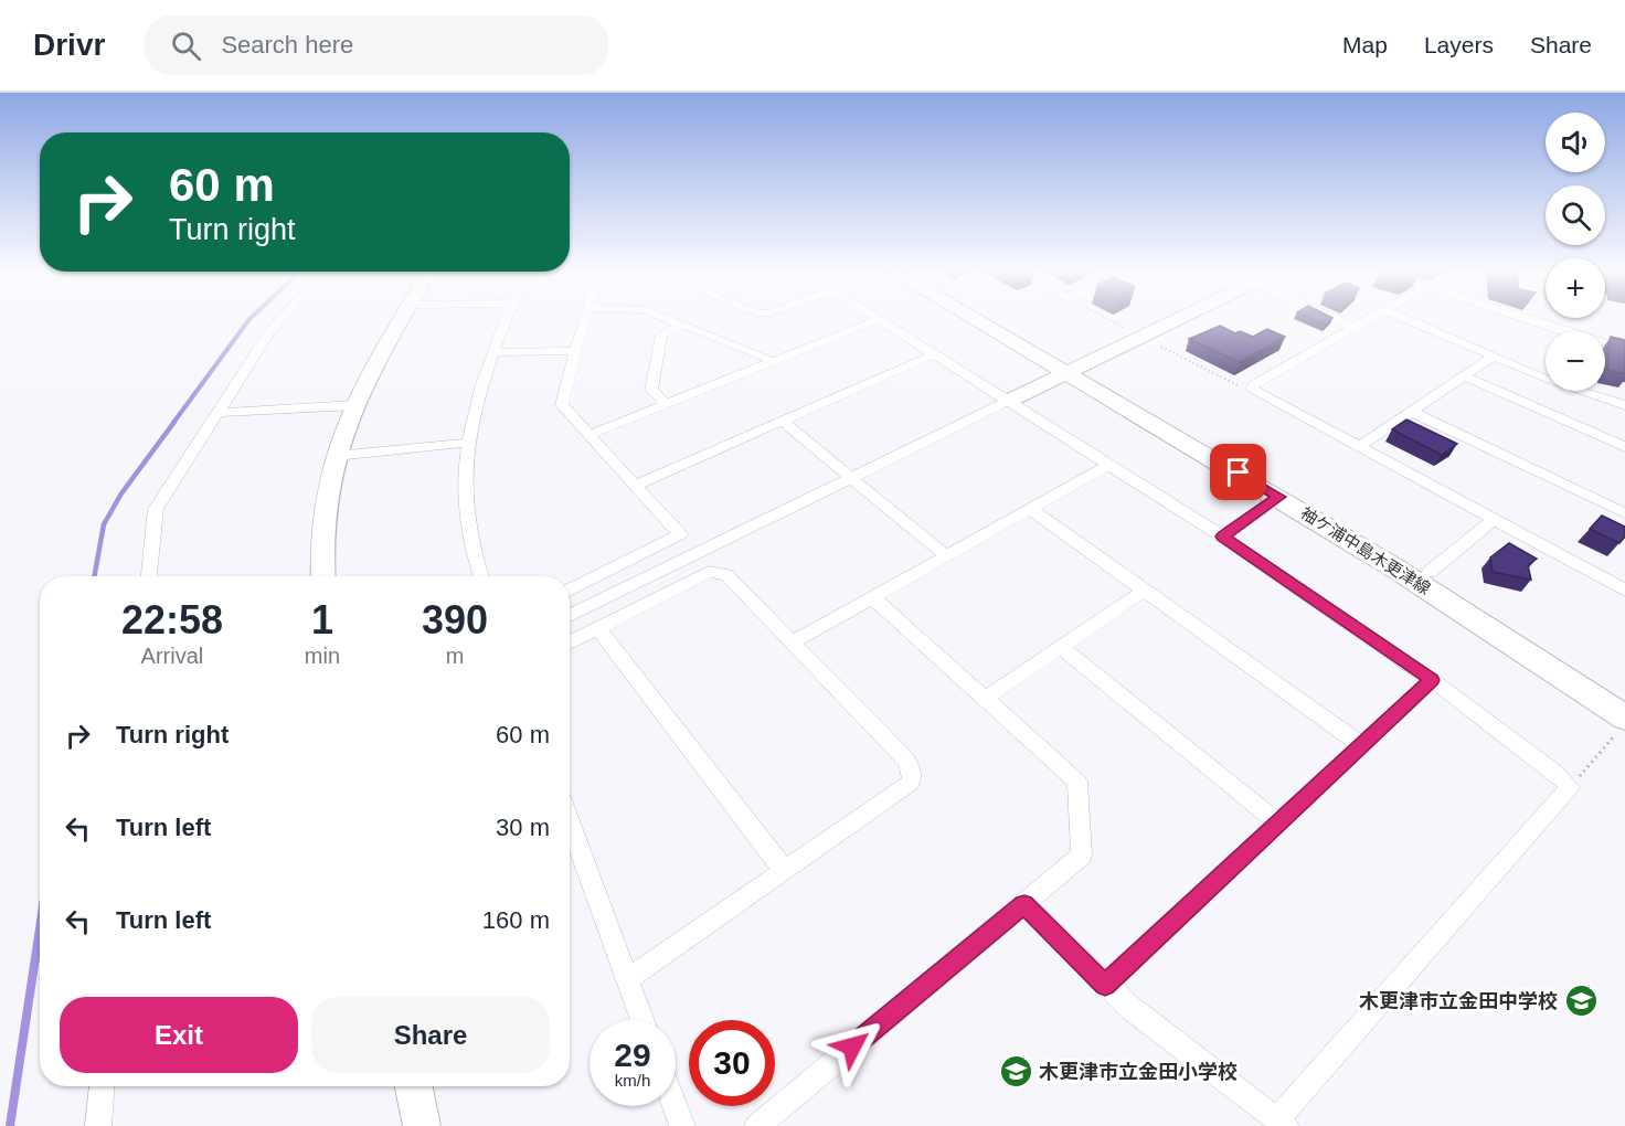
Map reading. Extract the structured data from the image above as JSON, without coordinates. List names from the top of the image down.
{
  "streets": {
    "main road": ["袖ケ浦中島木更津線"]
  },
  "places": {
    "school or university": ["木更津市立金田中学校", "木更津市立金田小学校"]
  },
  "page": {
    "header": "Drivr",
    "search": "Search here",
    "nav": ["Map", "Layers", "Share"],
    "map_buttons": ["+", "−"],
    "turn": ["60 m", "Turn right"],
    "eta": [
      "22:58",
      "Arrival",
      "1",
      "min",
      "390",
      "m"
    ],
    "list": [
      {
        "name": "Turn right",
        "value": "60 m"
      },
      {
        "name": "Turn left",
        "value": "30 m"
      },
      {
        "name": "Turn left",
        "value": "160 m"
      }
    ],
    "buttons": ["Exit", "Share"],
    "speed": "29 km/h",
    "limit": "30"
  }
}
